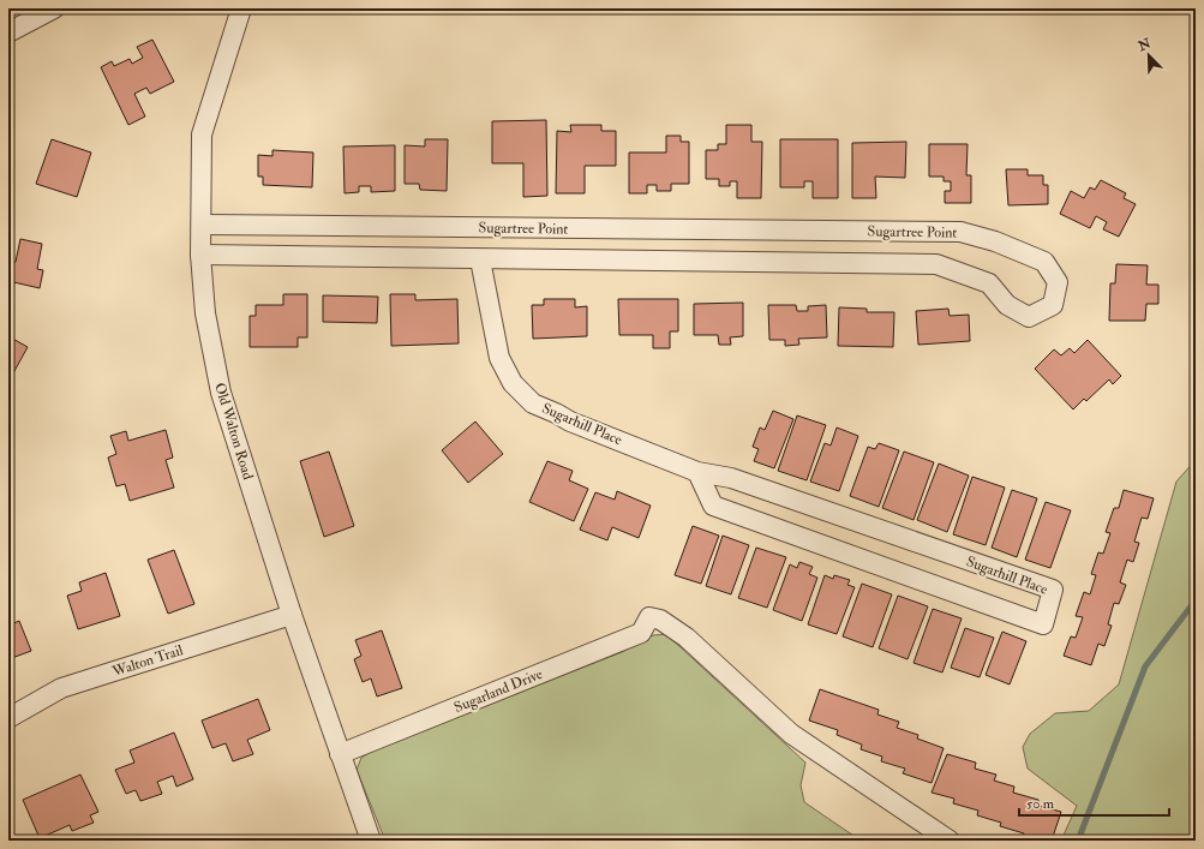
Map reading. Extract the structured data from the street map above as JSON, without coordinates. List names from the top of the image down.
{
  "streets": {
    "street": [
      "Sugartree Point",
      "Sugarhill Place",
      "Old Walton Road",
      "Walton Trail",
      "Sugarland Drive"
    ]
  },
  "crossings": [
    ["Sugartree Point", "Sugarhill Place"],
    ["Sugartree Point", "Old Walton Road"],
    ["Old Walton Road", "Walton Trail"],
    ["Old Walton Road", "Sugarland Drive"]
  ],
  "scale_bar": "50 m",
  "north": "top left"
}
